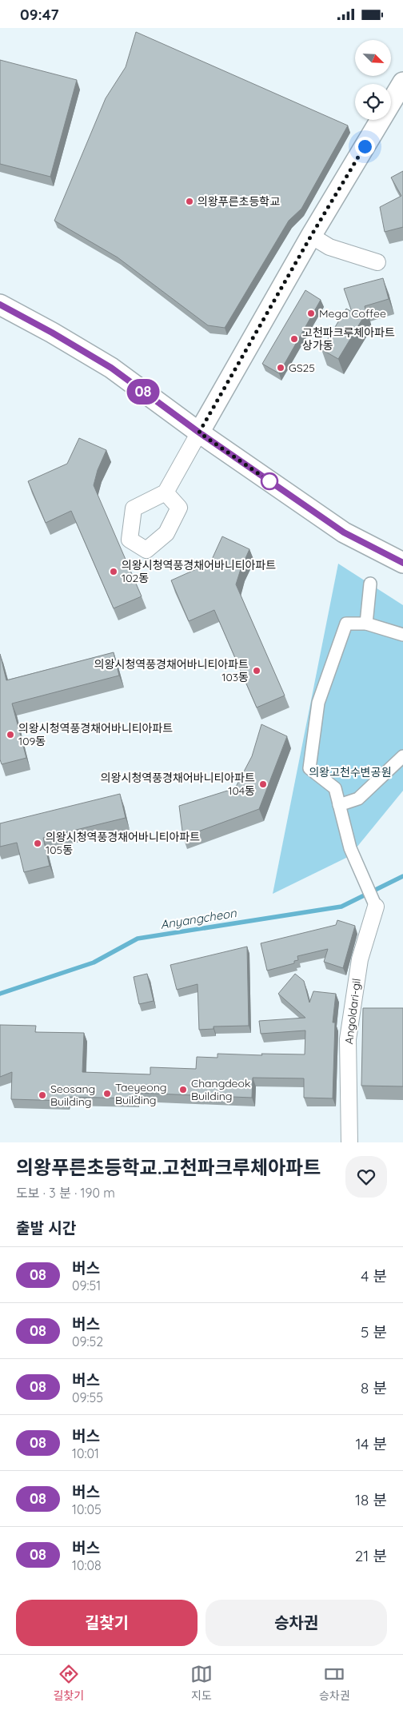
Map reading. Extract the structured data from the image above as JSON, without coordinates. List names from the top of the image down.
{
  "streets": {
    "street": ["Angoldari-gil"]
  },
  "water": ["Anyangcheon"],
  "parks": ["의왕고천수변공원"],
  "places": [
    "의왕푸른초등학교",
    "Mega Coffee",
    "고천파크루체아파트 상가동",
    "GS25",
    "의왕시청역풍경채어바니티아파트 102동",
    "의왕시청역풍경채어바니티아파트 103동",
    "의왕시청역풍경채어바니티아파트 109동",
    "의왕시청역풍경채어바니티아파트 104동",
    "의왕시청역풍경채어바니티아파트 105동",
    "Changdeok Building",
    "Taeyeong Building",
    "Seosang Building"
  ],
  "lines": ["bus line 08"],
  "north": "bottom right",
  "page": {
    "status": "09:47",
    "on_map": "08",
    "heading": [
      ["의왕푸른초등학교.고천파크루체아파트", "도보 · 3 분 · 190 m"],
      "출발 시간"
    ],
    "list": [
      {
        "mark": "08",
        "name": "버스",
        "note": "09:51",
        "value": "4 분"
      },
      {
        "mark": "08",
        "name": "버스",
        "note": "09:52",
        "value": "5 분"
      },
      {
        "mark": "08",
        "name": "버스",
        "note": "09:55",
        "value": "8 분"
      },
      {
        "mark": "08",
        "name": "버스",
        "note": "10:01",
        "value": "14 분"
      },
      {
        "mark": "08",
        "name": "버스",
        "note": "10:05",
        "value": "18 분"
      },
      {
        "mark": "08",
        "name": "버스",
        "note": "10:08",
        "value": "21 분"
      }
    ],
    "buttons": ["길찾기", "승차권"],
    "tabs": ["길찾기", "지도", "승차권"]
  }
}
